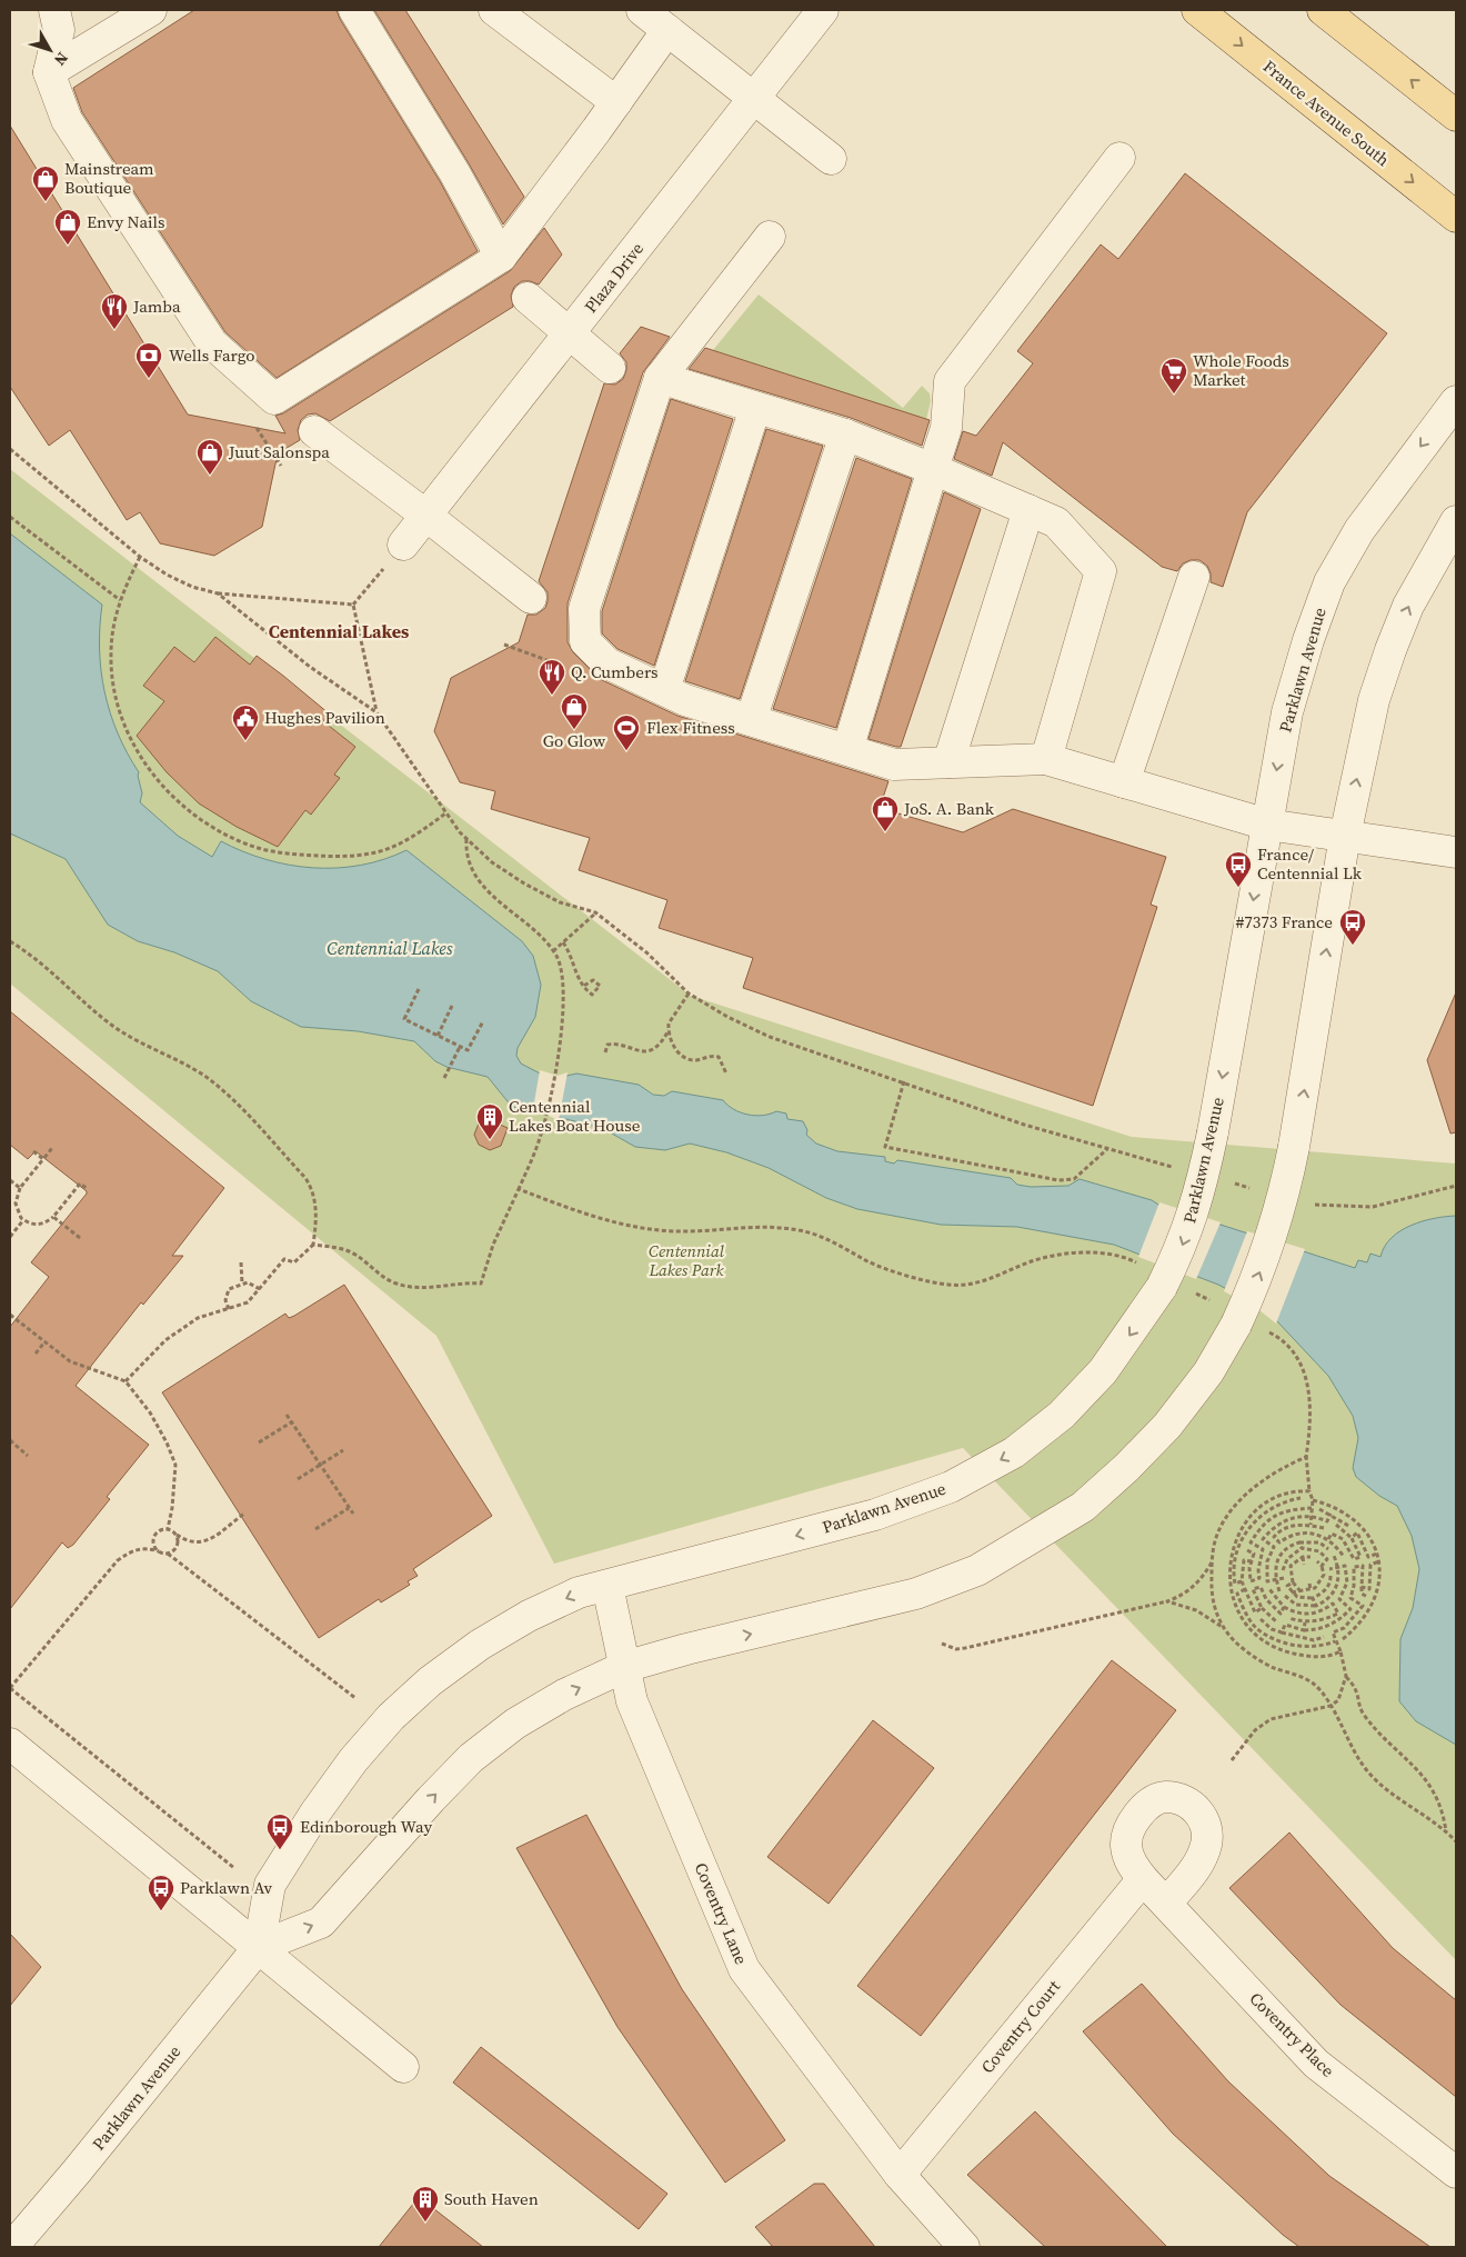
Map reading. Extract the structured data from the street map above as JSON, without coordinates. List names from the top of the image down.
{
  "streets": {
    "main road": ["France Avenue South"],
    "street": [
      "Plaza Drive",
      "Parklawn Avenue",
      "Coventry Lane",
      "Coventry Court",
      "Coventry Place"
    ]
  },
  "crossings": [
    ["Parklawn Avenue", "Coventry Lane"],
    ["Coventry Lane", "Coventry Court"],
    ["Coventry Court", "Coventry Place"]
  ],
  "districts": ["Centennial Lakes"],
  "water": ["Centennial Lakes"],
  "parks": ["Centennial Lakes Park"],
  "places": {
    "shop": [
      "Mainstream Boutique",
      "Envy Nails",
      "Juut Salonspa",
      "Go Glow",
      "JoS. A. Bank"
    ],
    "restaurant": ["Jamba", "Q. Cumbers"],
    "bank": ["Wells Fargo"],
    "supermarket": ["Whole Foods Market"],
    "public building": ["Hughes Pavilion"],
    "sports": ["Flex Fitness"],
    "bus stop": [
      "France/ Centennial Lk",
      "#7373 France",
      "Edinborough Way",
      "Parklawn Av"
    ],
    "building": ["Centennial Lakes Boat House", "South Haven"]
  },
  "north": "bottom right"
}
